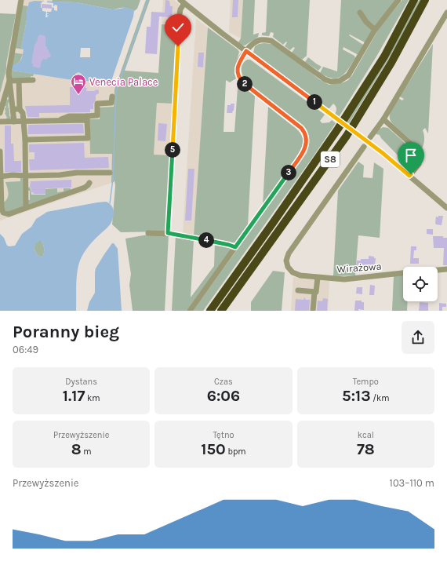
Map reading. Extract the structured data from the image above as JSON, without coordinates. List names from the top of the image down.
{
  "streets": {
    "highway": ["S8"],
    "street": ["Wirażowa"]
  },
  "places": {
    "hotel": ["Venecia Palace"]
  },
  "page": {
    "pins": [
      "2",
      "1",
      "5",
      "3",
      "4"
    ],
    "heading": ["Poranny bieg", "06:49"],
    "stats": [
      ["Dystans", "1.17 km"],
      ["Czas", "6:06"],
      ["Tempo", "5:13 /km"],
      ["Przewyższenie", "8 m"],
      ["Tętno", "150 bpm"],
      ["kcal", "78"]
    ],
    "chart": ["Przewyższenie", "103–110 m"]
  }
}
